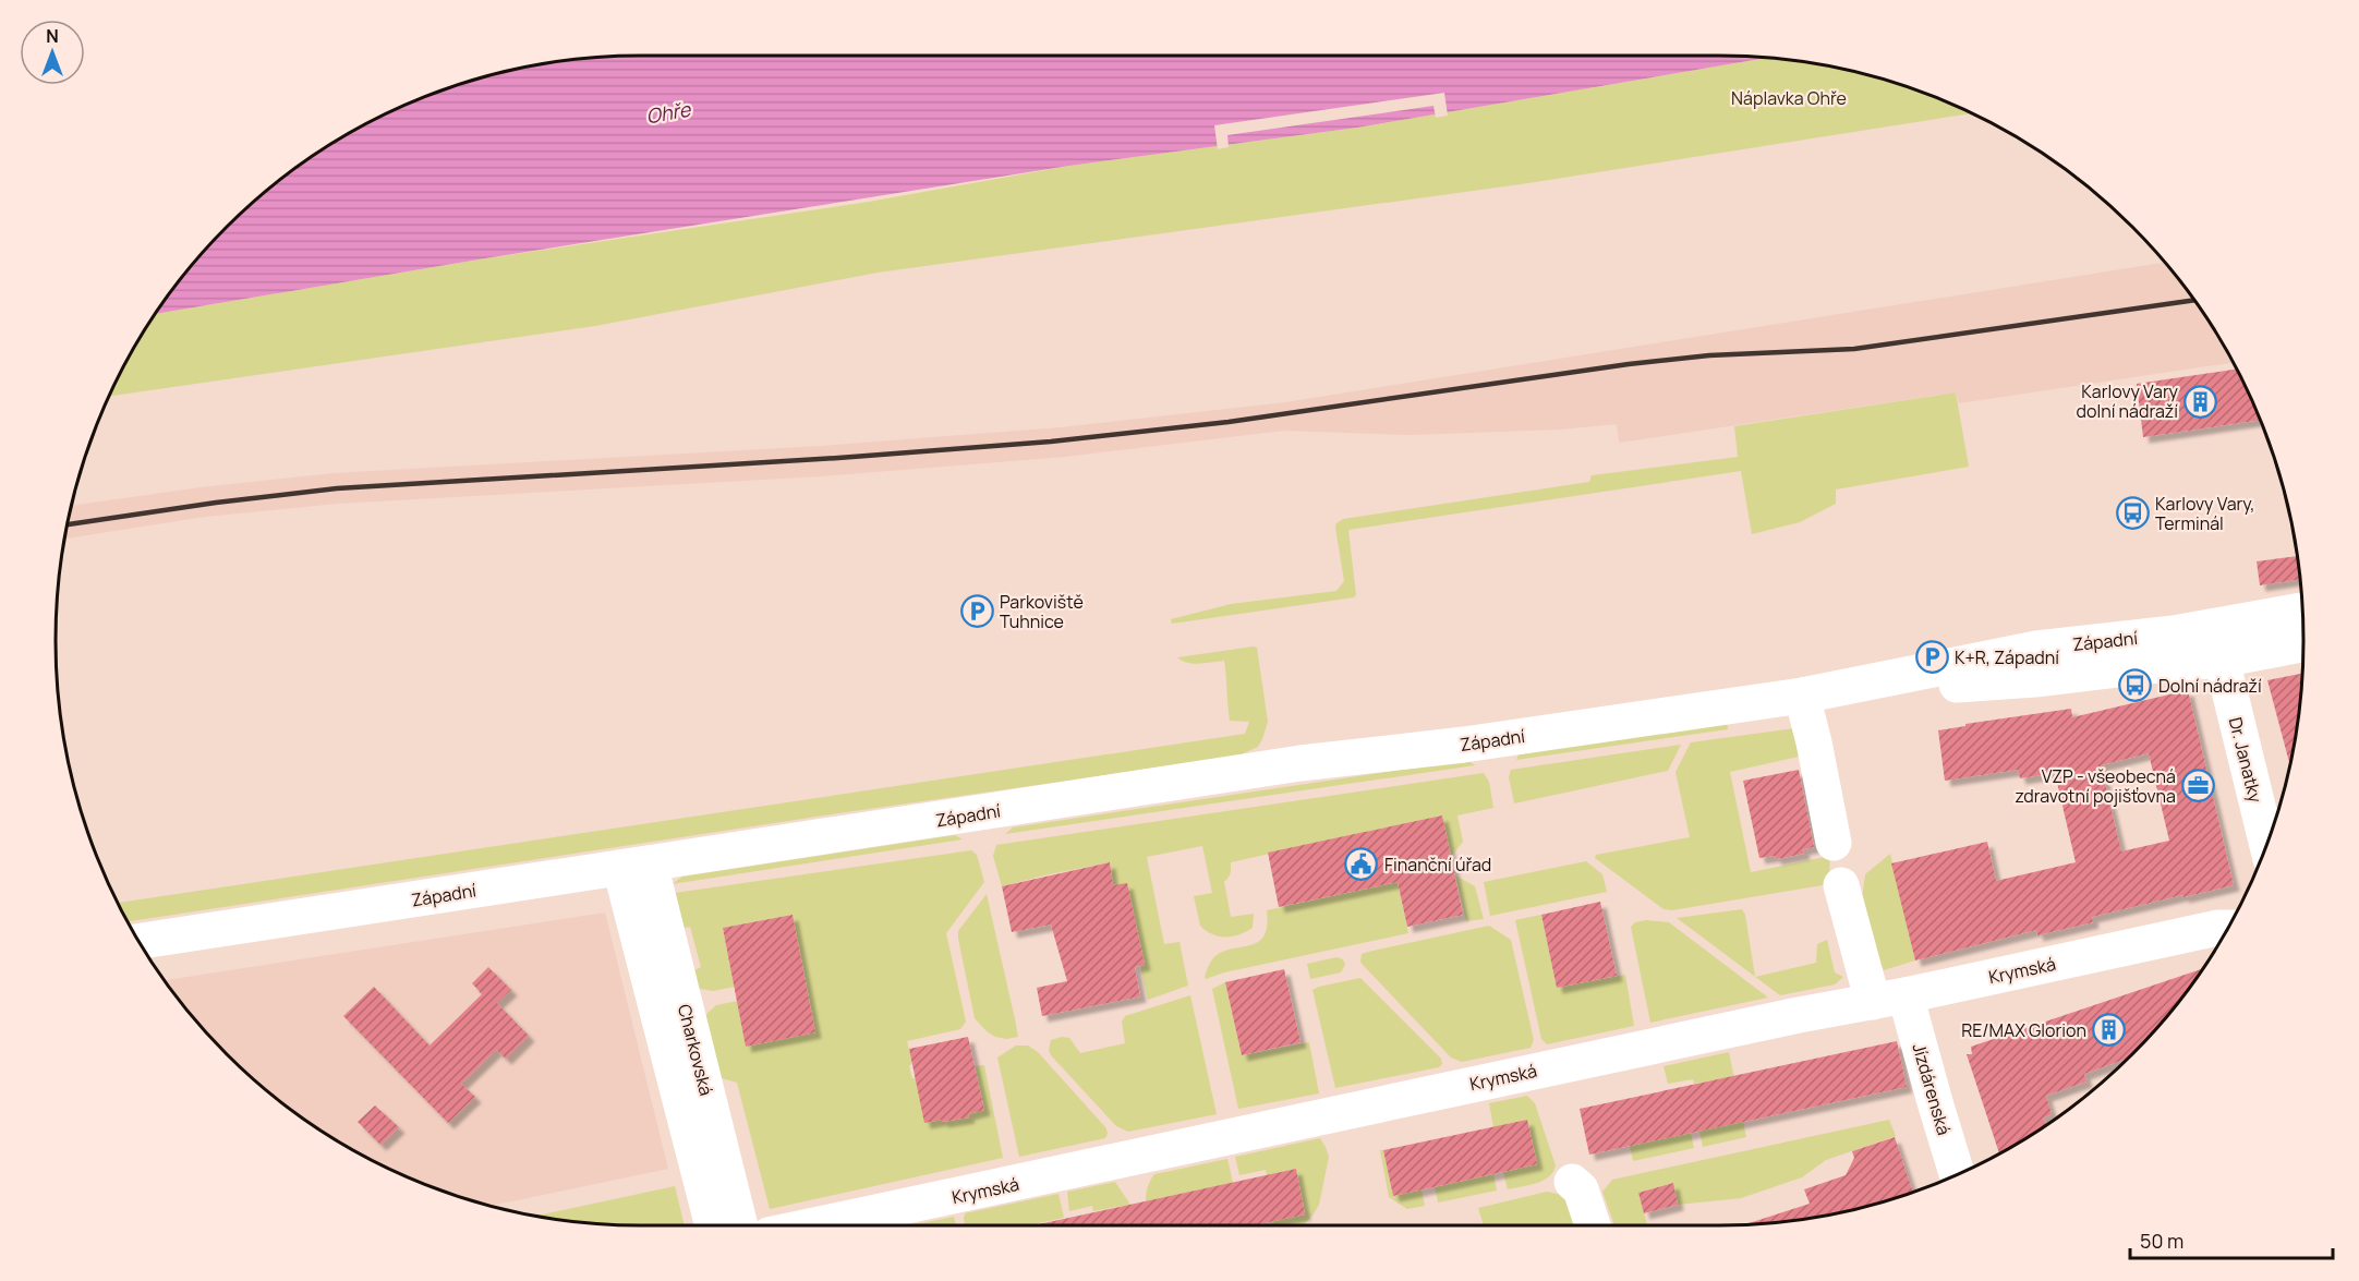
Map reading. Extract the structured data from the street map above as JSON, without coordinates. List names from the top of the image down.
{
  "streets": {
    "street": [
      "Západní",
      "Dr. Janatky",
      "Krymská",
      "Charkovská",
      "Jízdárenská"
    ]
  },
  "crossings": [
    ["Západní", "Dr. Janatky"],
    ["Západní", "Charkovská"],
    ["Krymská", "Jízdárenská"]
  ],
  "water": ["Ohře"],
  "parks": ["Náplavka Ohře"],
  "places": {
    "building": ["Karlovy Vary dolní nádraží", "RE/MAX Glorion"],
    "bus stop": ["Karlovy Vary, Terminál", "Dolní nádraží"],
    "parking": ["Parkoviště Tuhnice", "K+R, Západní"],
    "office": ["VZP - všeobecná zdravotní pojišťovna"],
    "public building": ["Finanční úřad"]
  },
  "scale_bar": "50 m",
  "north": "top"
}
